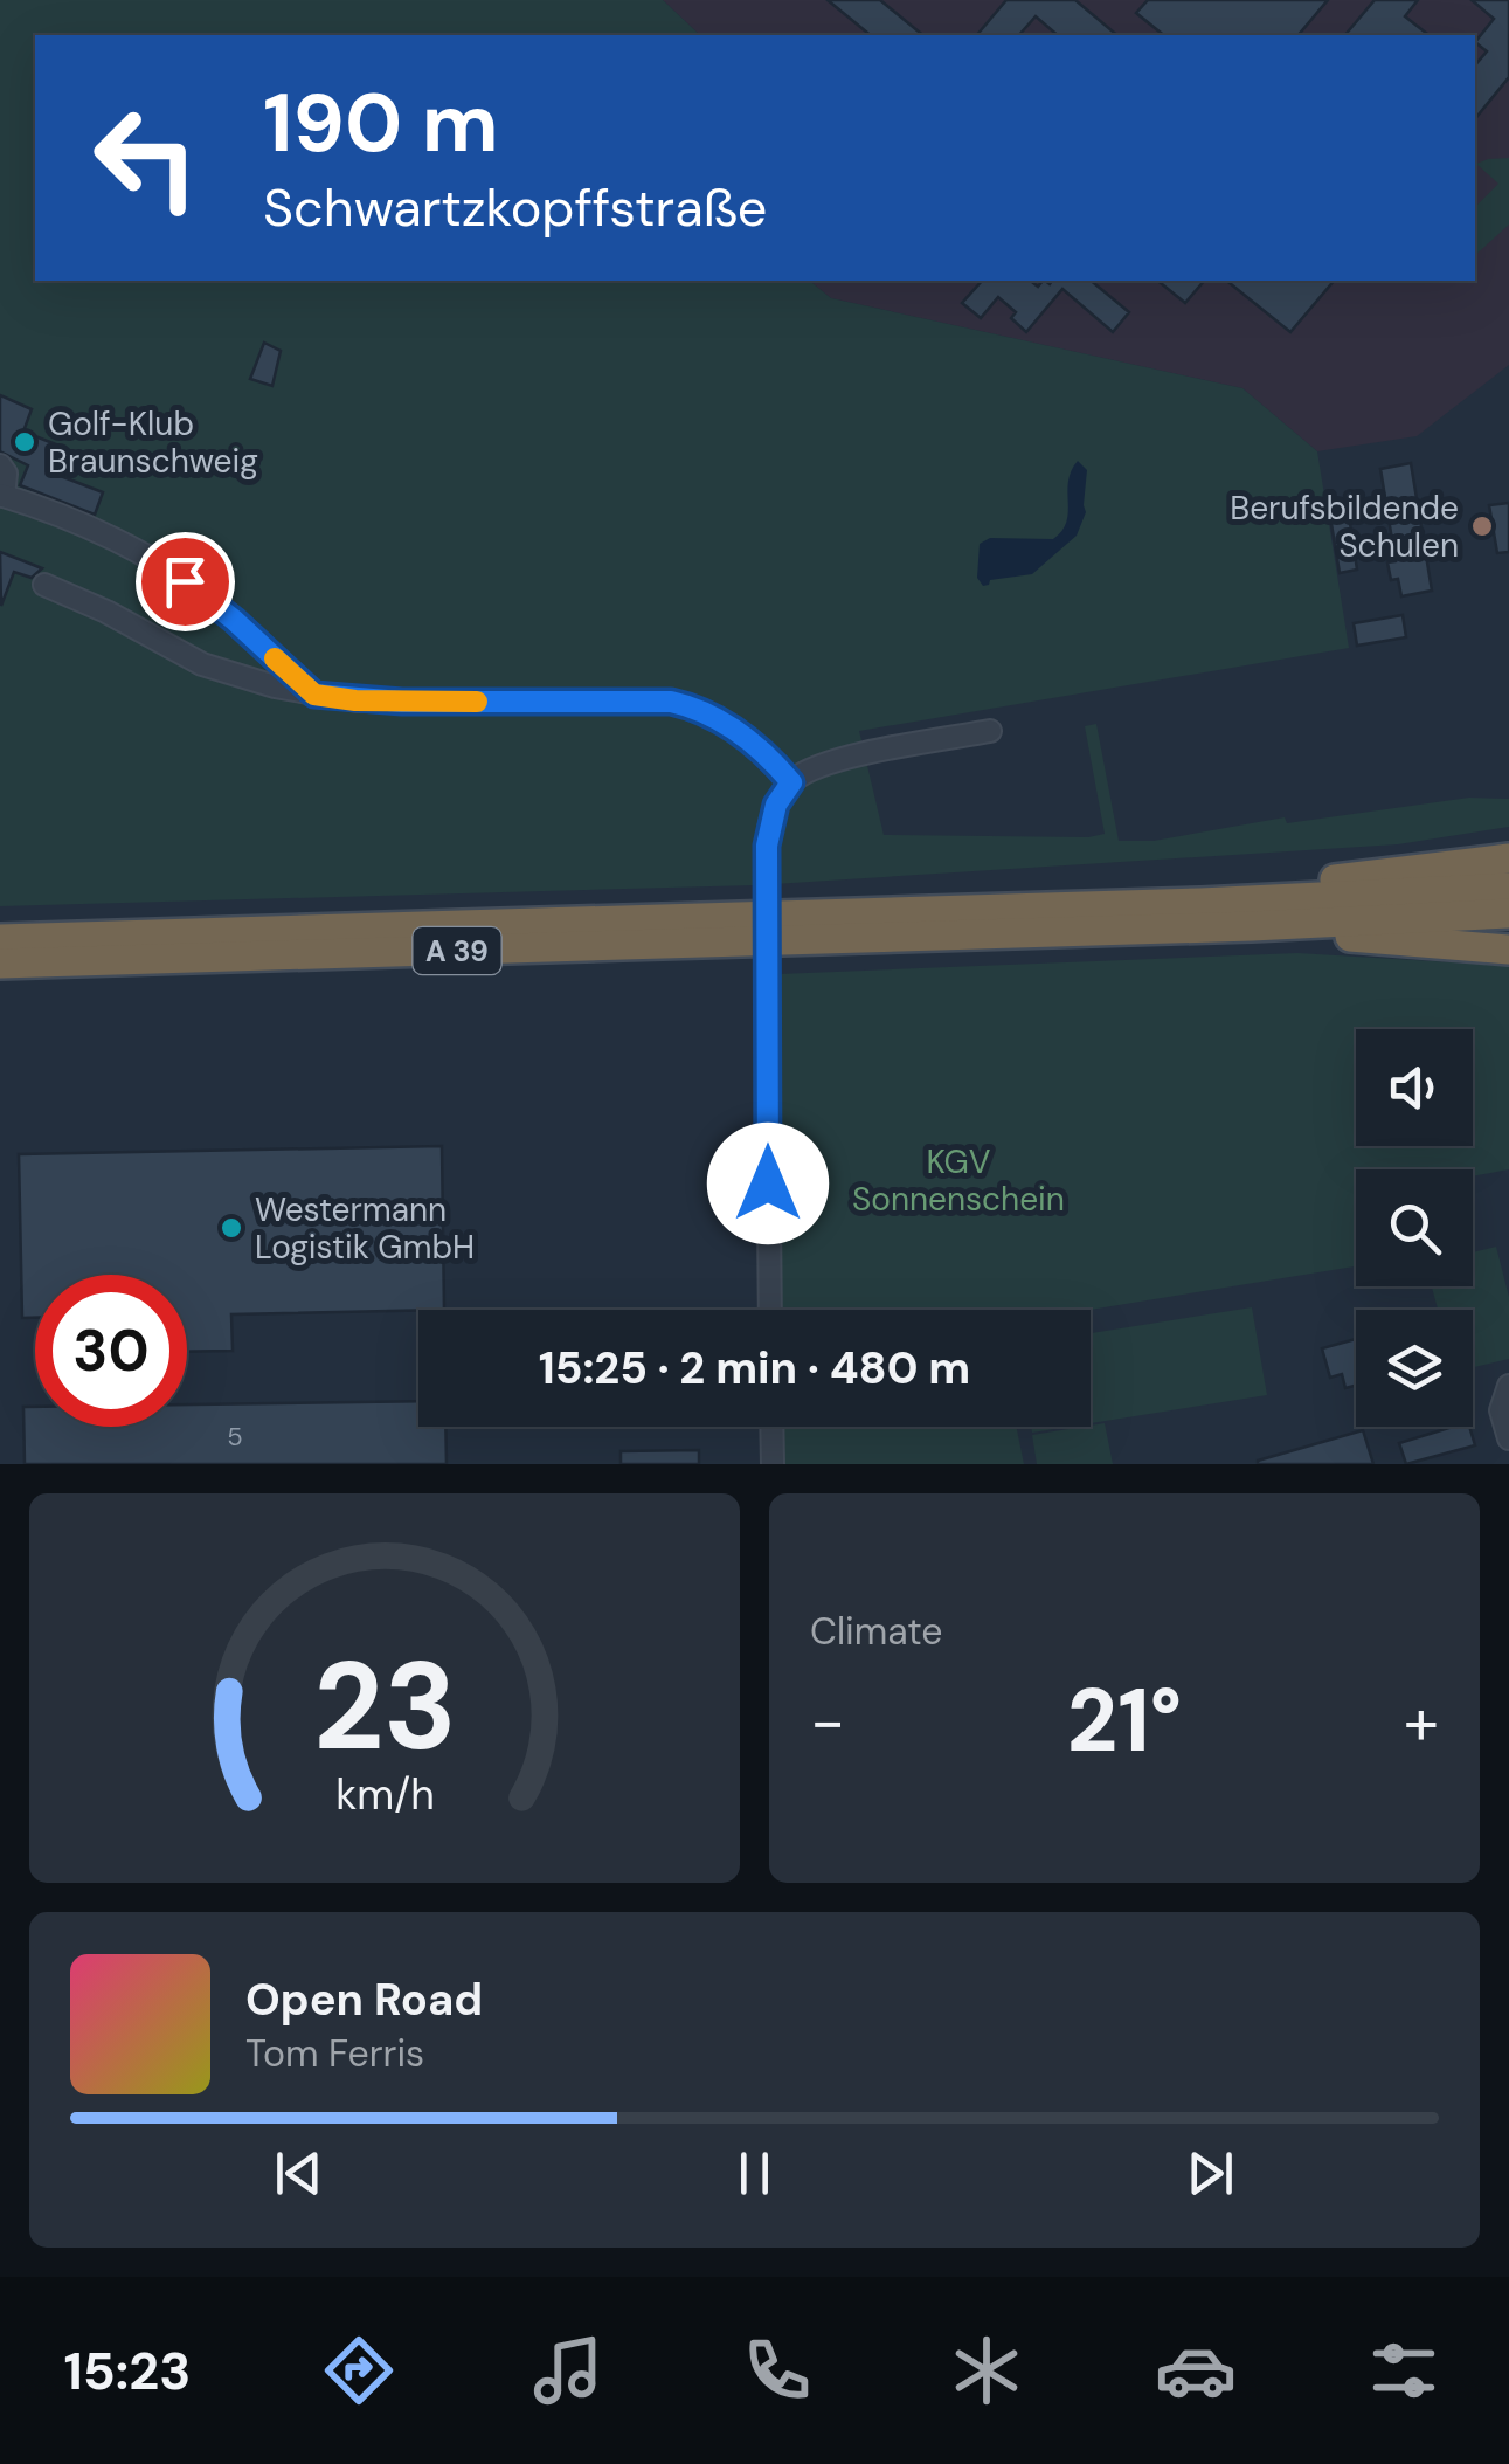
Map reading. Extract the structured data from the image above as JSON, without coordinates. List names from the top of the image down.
{
  "streets": {
    "highway": ["A 39"]
  },
  "parks": ["KGV Sonnenschein"],
  "places": ["Golf-Klub Braunschweig", "Berufsbildende Schulen", "Westermann Logistik GmbH"],
  "house_numbers": ["5"],
  "page": {
    "turn": ["190 m", "Schwartzkopffstraße"],
    "limit": "30",
    "trip": "15:25 · 2 min · 480 m",
    "tile": "Climate",
    "heat": ["−", "21°", "+"],
    "song": ["Open Road", "Tom Ferris"],
    "tabs": "15:23",
    "gauge": ["23", "km/h"]
  }
}
